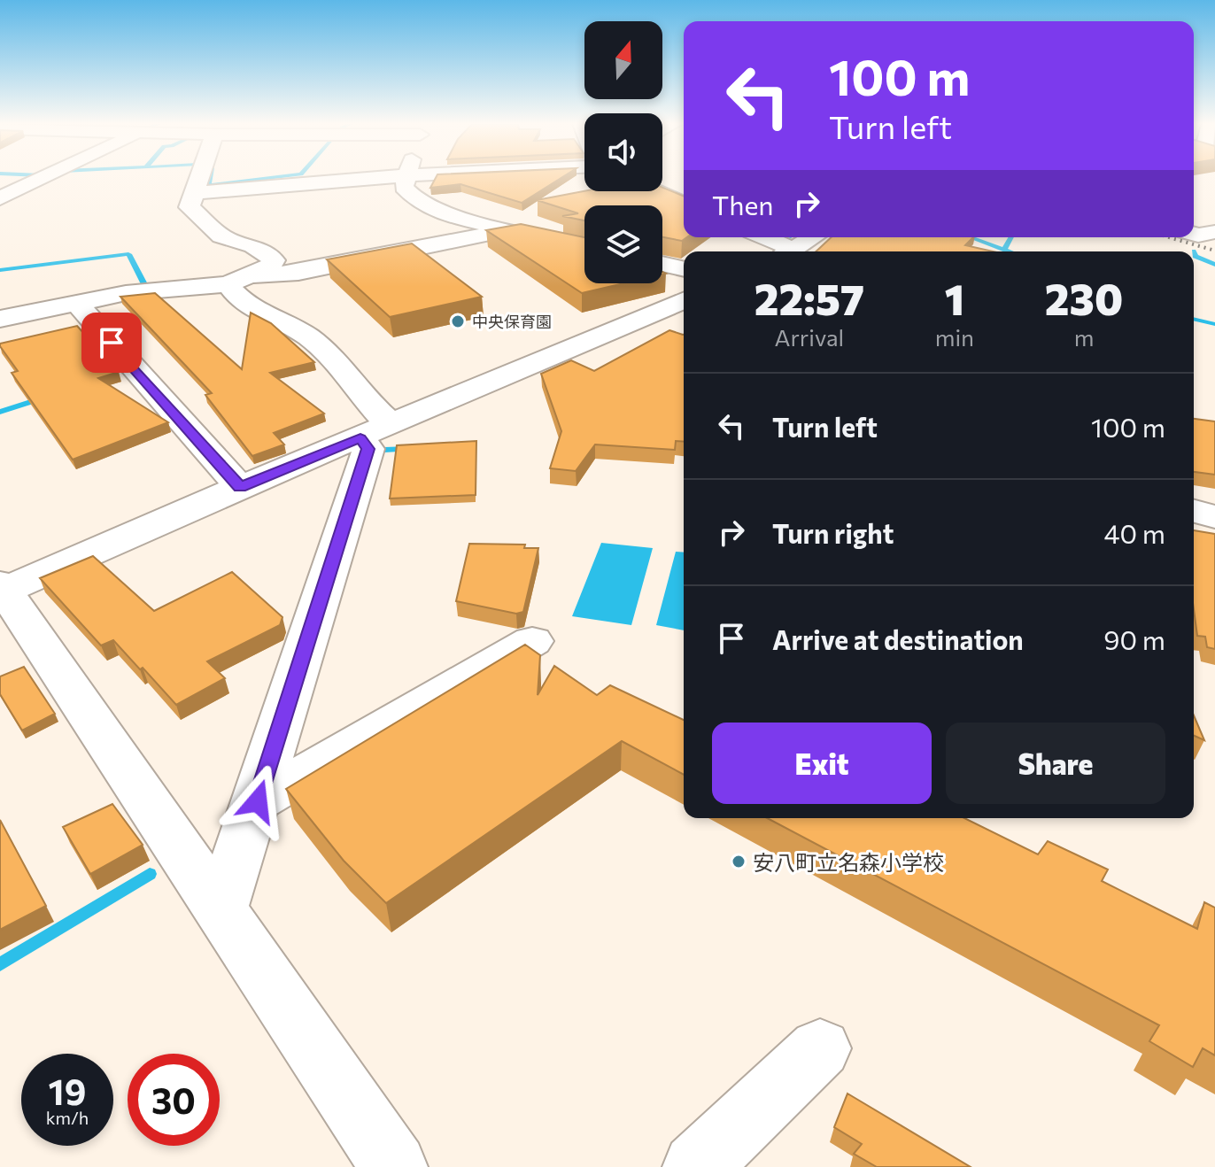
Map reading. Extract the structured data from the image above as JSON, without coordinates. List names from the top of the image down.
{
  "places": ["中央保育園", "安八町立名森小学校"],
  "north": "top",
  "page": {
    "turn": ["100 m", "Turn left"],
    "then": "Then",
    "eta": [
      "22:57",
      "Arrival",
      "1",
      "min",
      "230",
      "m"
    ],
    "list": [
      {
        "name": "Turn left",
        "value": "100 m"
      },
      {
        "name": "Turn right",
        "value": "40 m"
      },
      {
        "name": "Arrive at destination",
        "value": "90 m"
      }
    ],
    "buttons": ["Exit", "Share"],
    "speed": "19 km/h",
    "limit": "30"
  }
}
